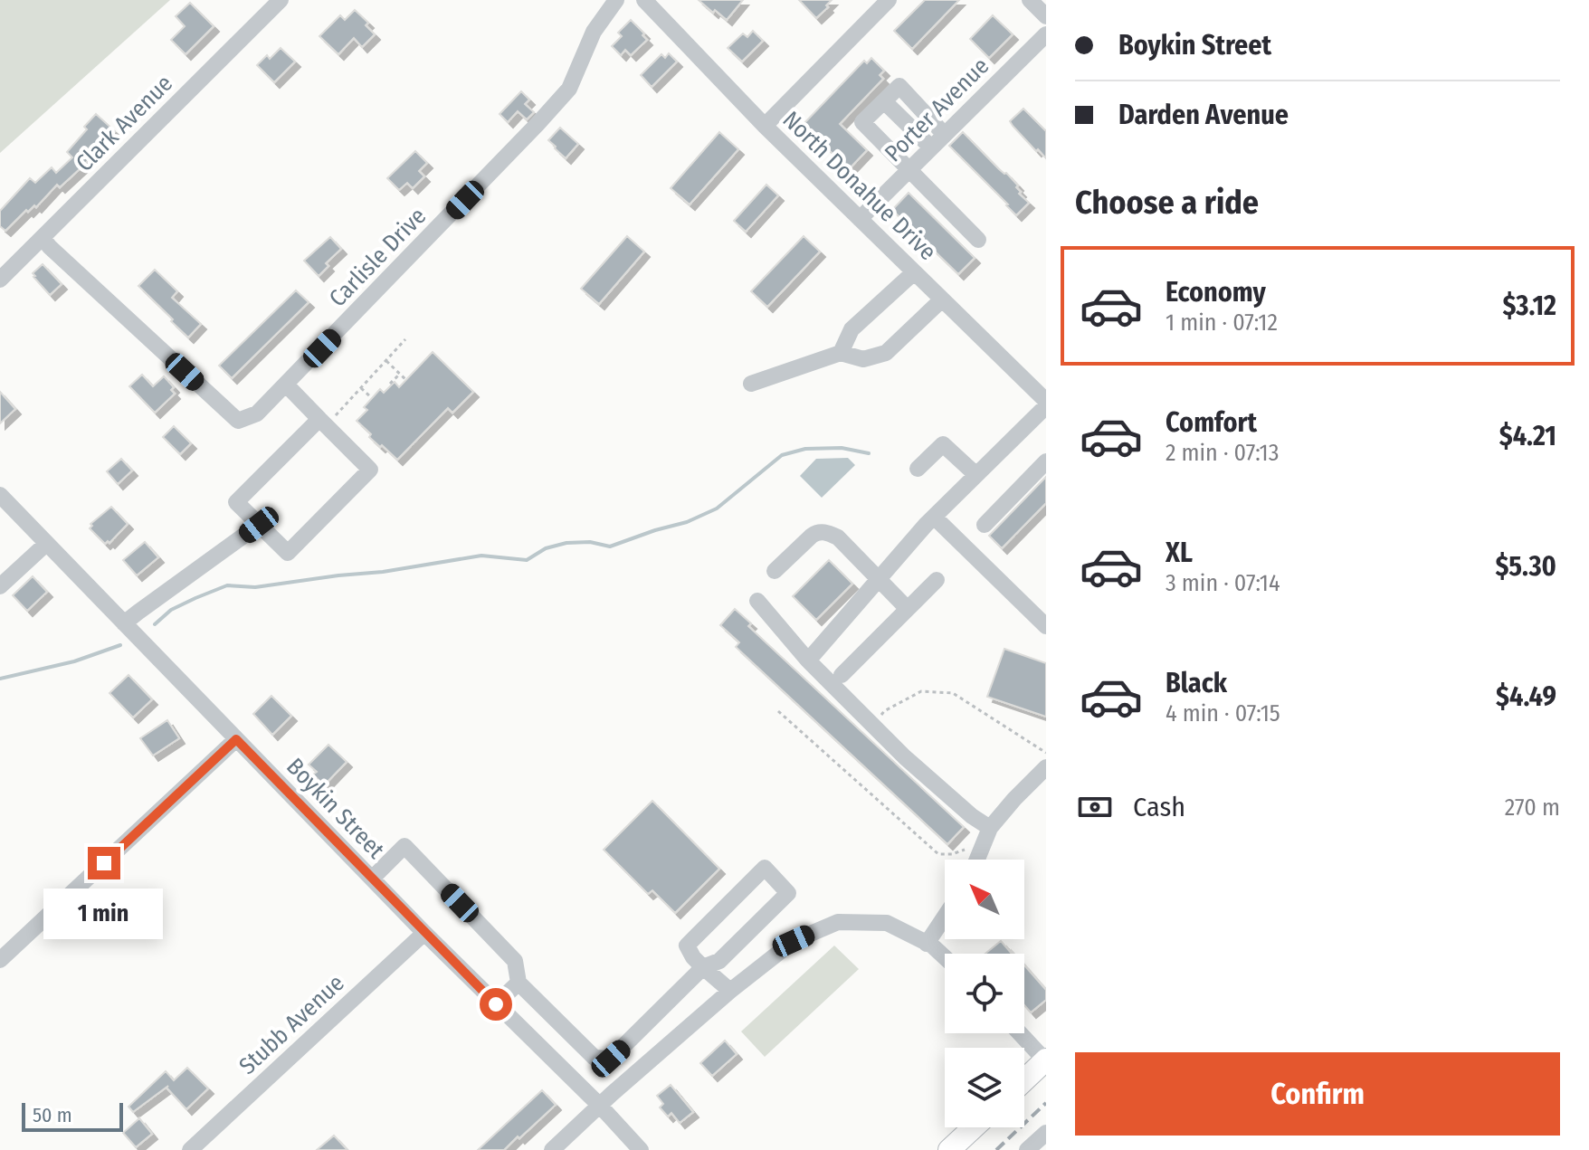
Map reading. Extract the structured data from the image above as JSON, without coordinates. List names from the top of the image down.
{
  "streets": {
    "street": [
      "Porter Avenue",
      "Clark Avenue",
      "North Donahue Drive",
      "Carlisle Drive",
      "Boykin Street",
      "Stubb Avenue"
    ]
  },
  "crossings": [
    ["Porter Avenue", "North Donahue Drive"],
    ["Clark Avenue", "Carlisle Drive"],
    ["Boykin Street", "Stubb Avenue"]
  ],
  "scale_bar": "50 m",
  "north": "top left",
  "page": {
    "banner": ["Boykin Street", "Darden Avenue"],
    "heading": "Choose a ride",
    "list": [
      {
        "name": "Economy",
        "note": "1 min · 07:12",
        "value": "$3.12"
      },
      {
        "name": "Comfort",
        "note": "2 min · 07:13",
        "value": "$4.21"
      },
      {
        "name": "XL",
        "note": "3 min · 07:14",
        "value": "$5.30"
      },
      {
        "name": "Black",
        "note": "4 min · 07:15",
        "value": "$4.49"
      }
    ],
    "pay": ["Cash", "270 m"],
    "bubble": "1 min",
    "buttons": "Confirm",
    "scale": "50 m"
  }
}
